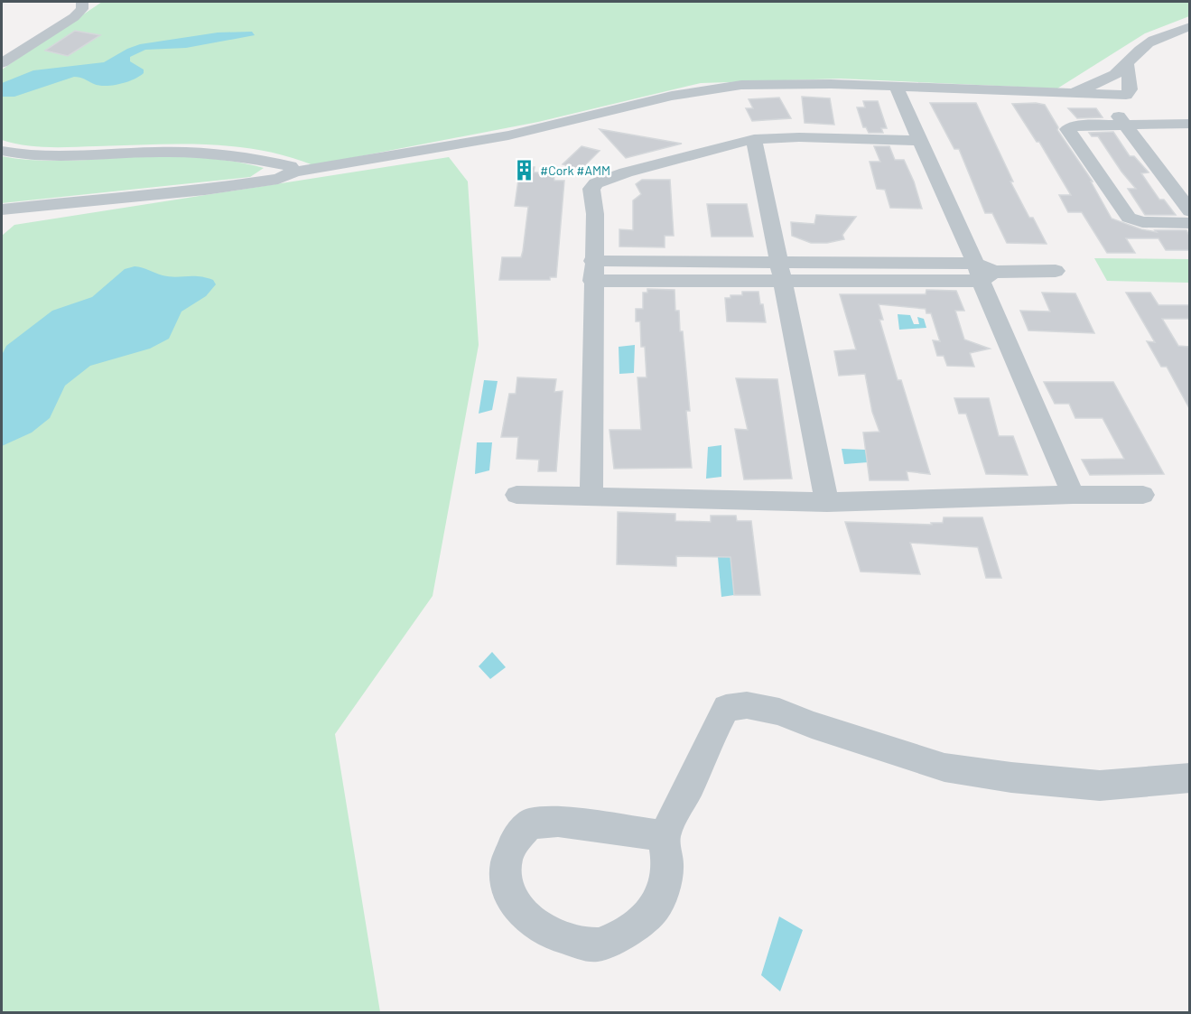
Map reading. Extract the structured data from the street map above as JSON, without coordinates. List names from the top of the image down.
{
  "places": {
    "building": ["#Cork #AMM"]
  }
}
